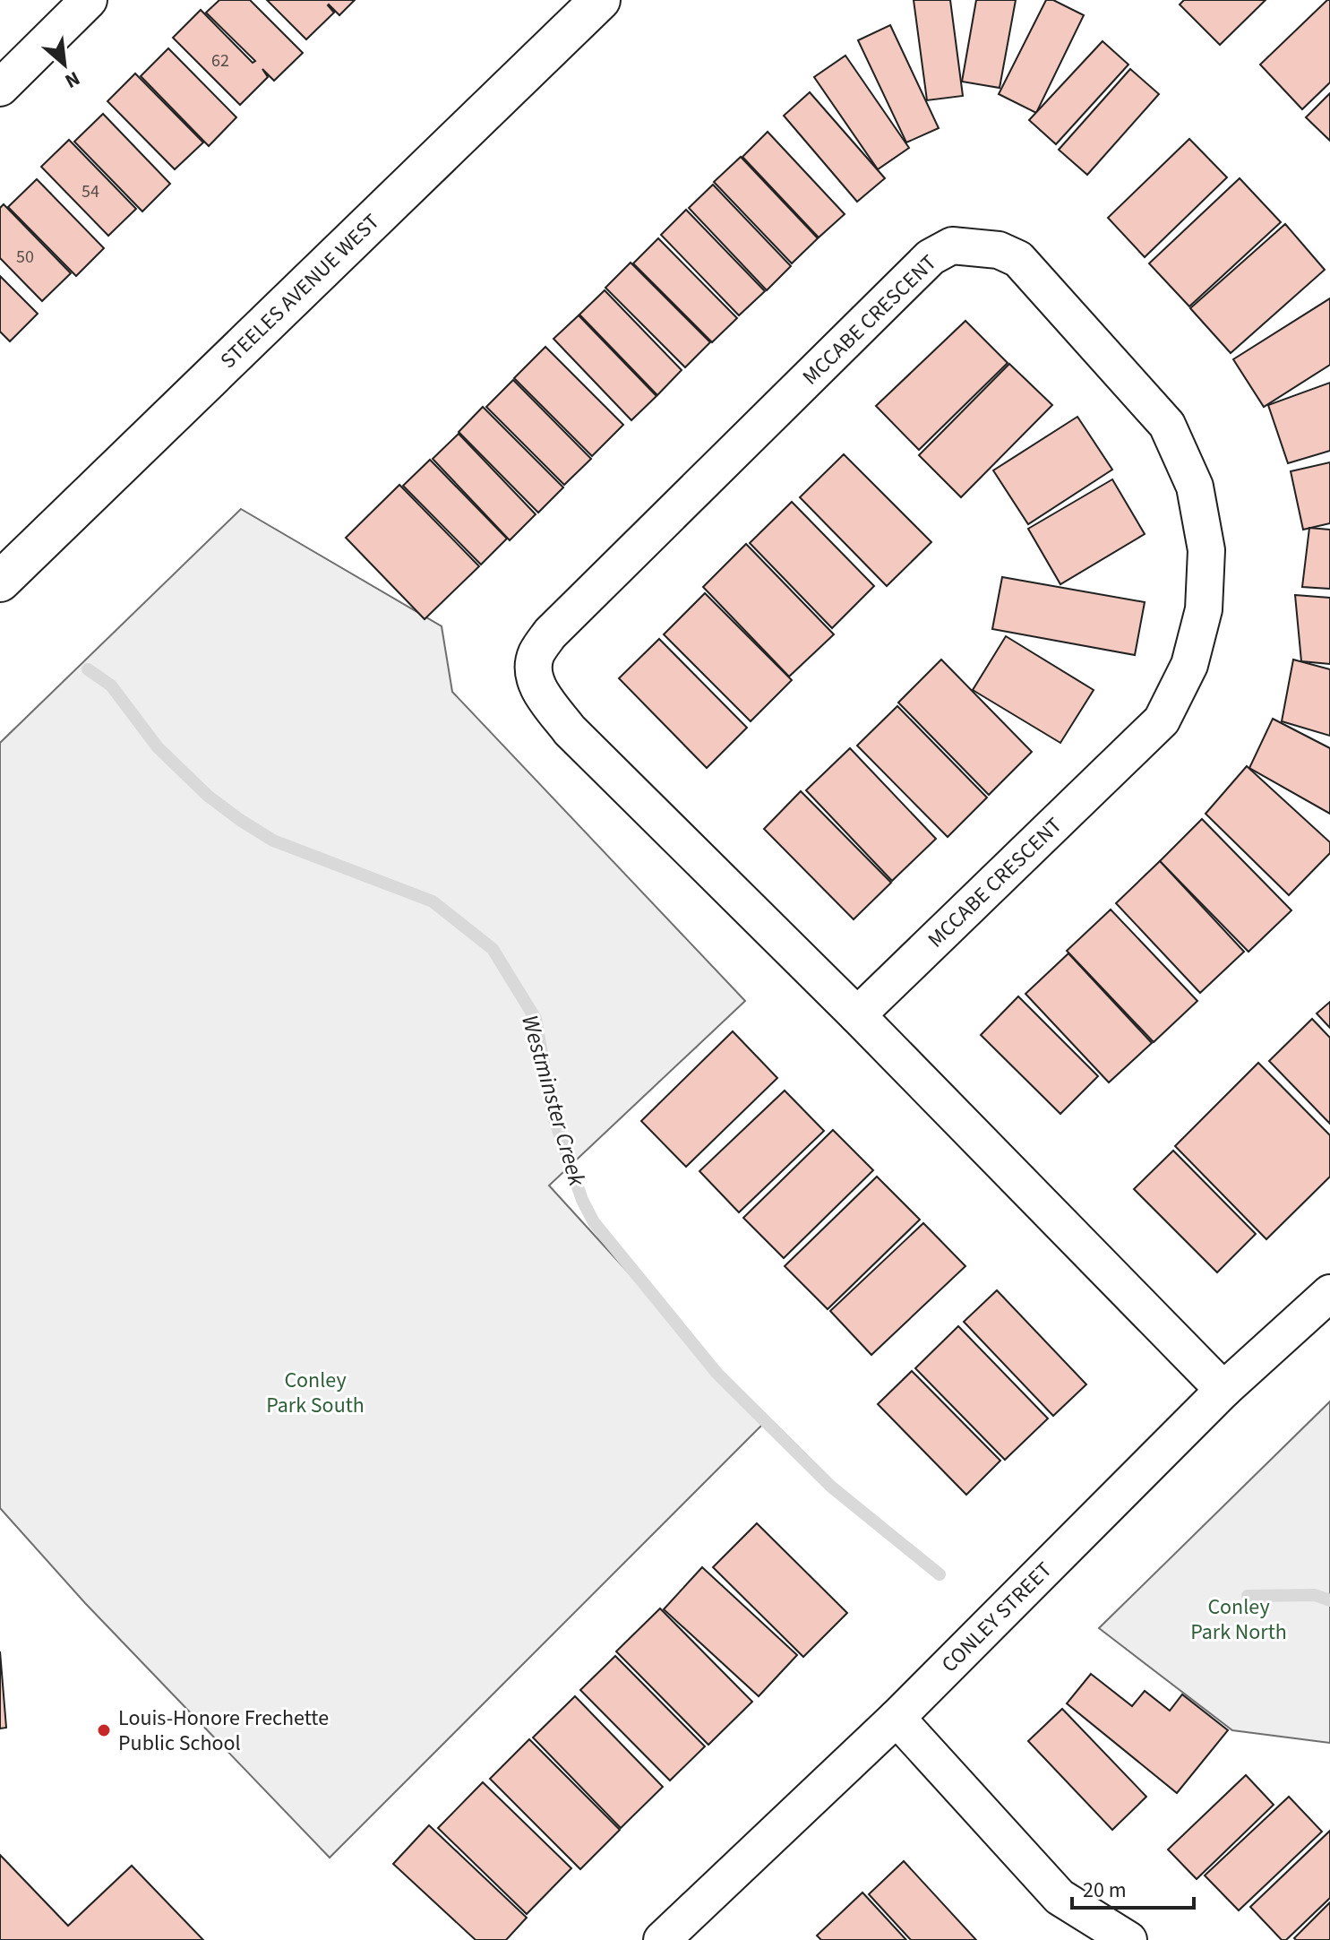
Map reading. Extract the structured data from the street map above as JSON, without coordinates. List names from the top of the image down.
{
  "streets": {
    "main road": ["STEELES AVENUE WEST"],
    "street": ["MCCABE CRESCENT", "CONLEY STREET"]
  },
  "crossings": [
    ["MCCABE CRESCENT", "CONLEY STREET"]
  ],
  "water": ["Westminster Creek"],
  "parks": ["Conley Park South", "Conley Park North"],
  "places": ["Louis-Honore Frechette Public School"],
  "house_numbers": ["62", "54", "50"],
  "scale_bar": "20 m",
  "north": "bottom right"
}
